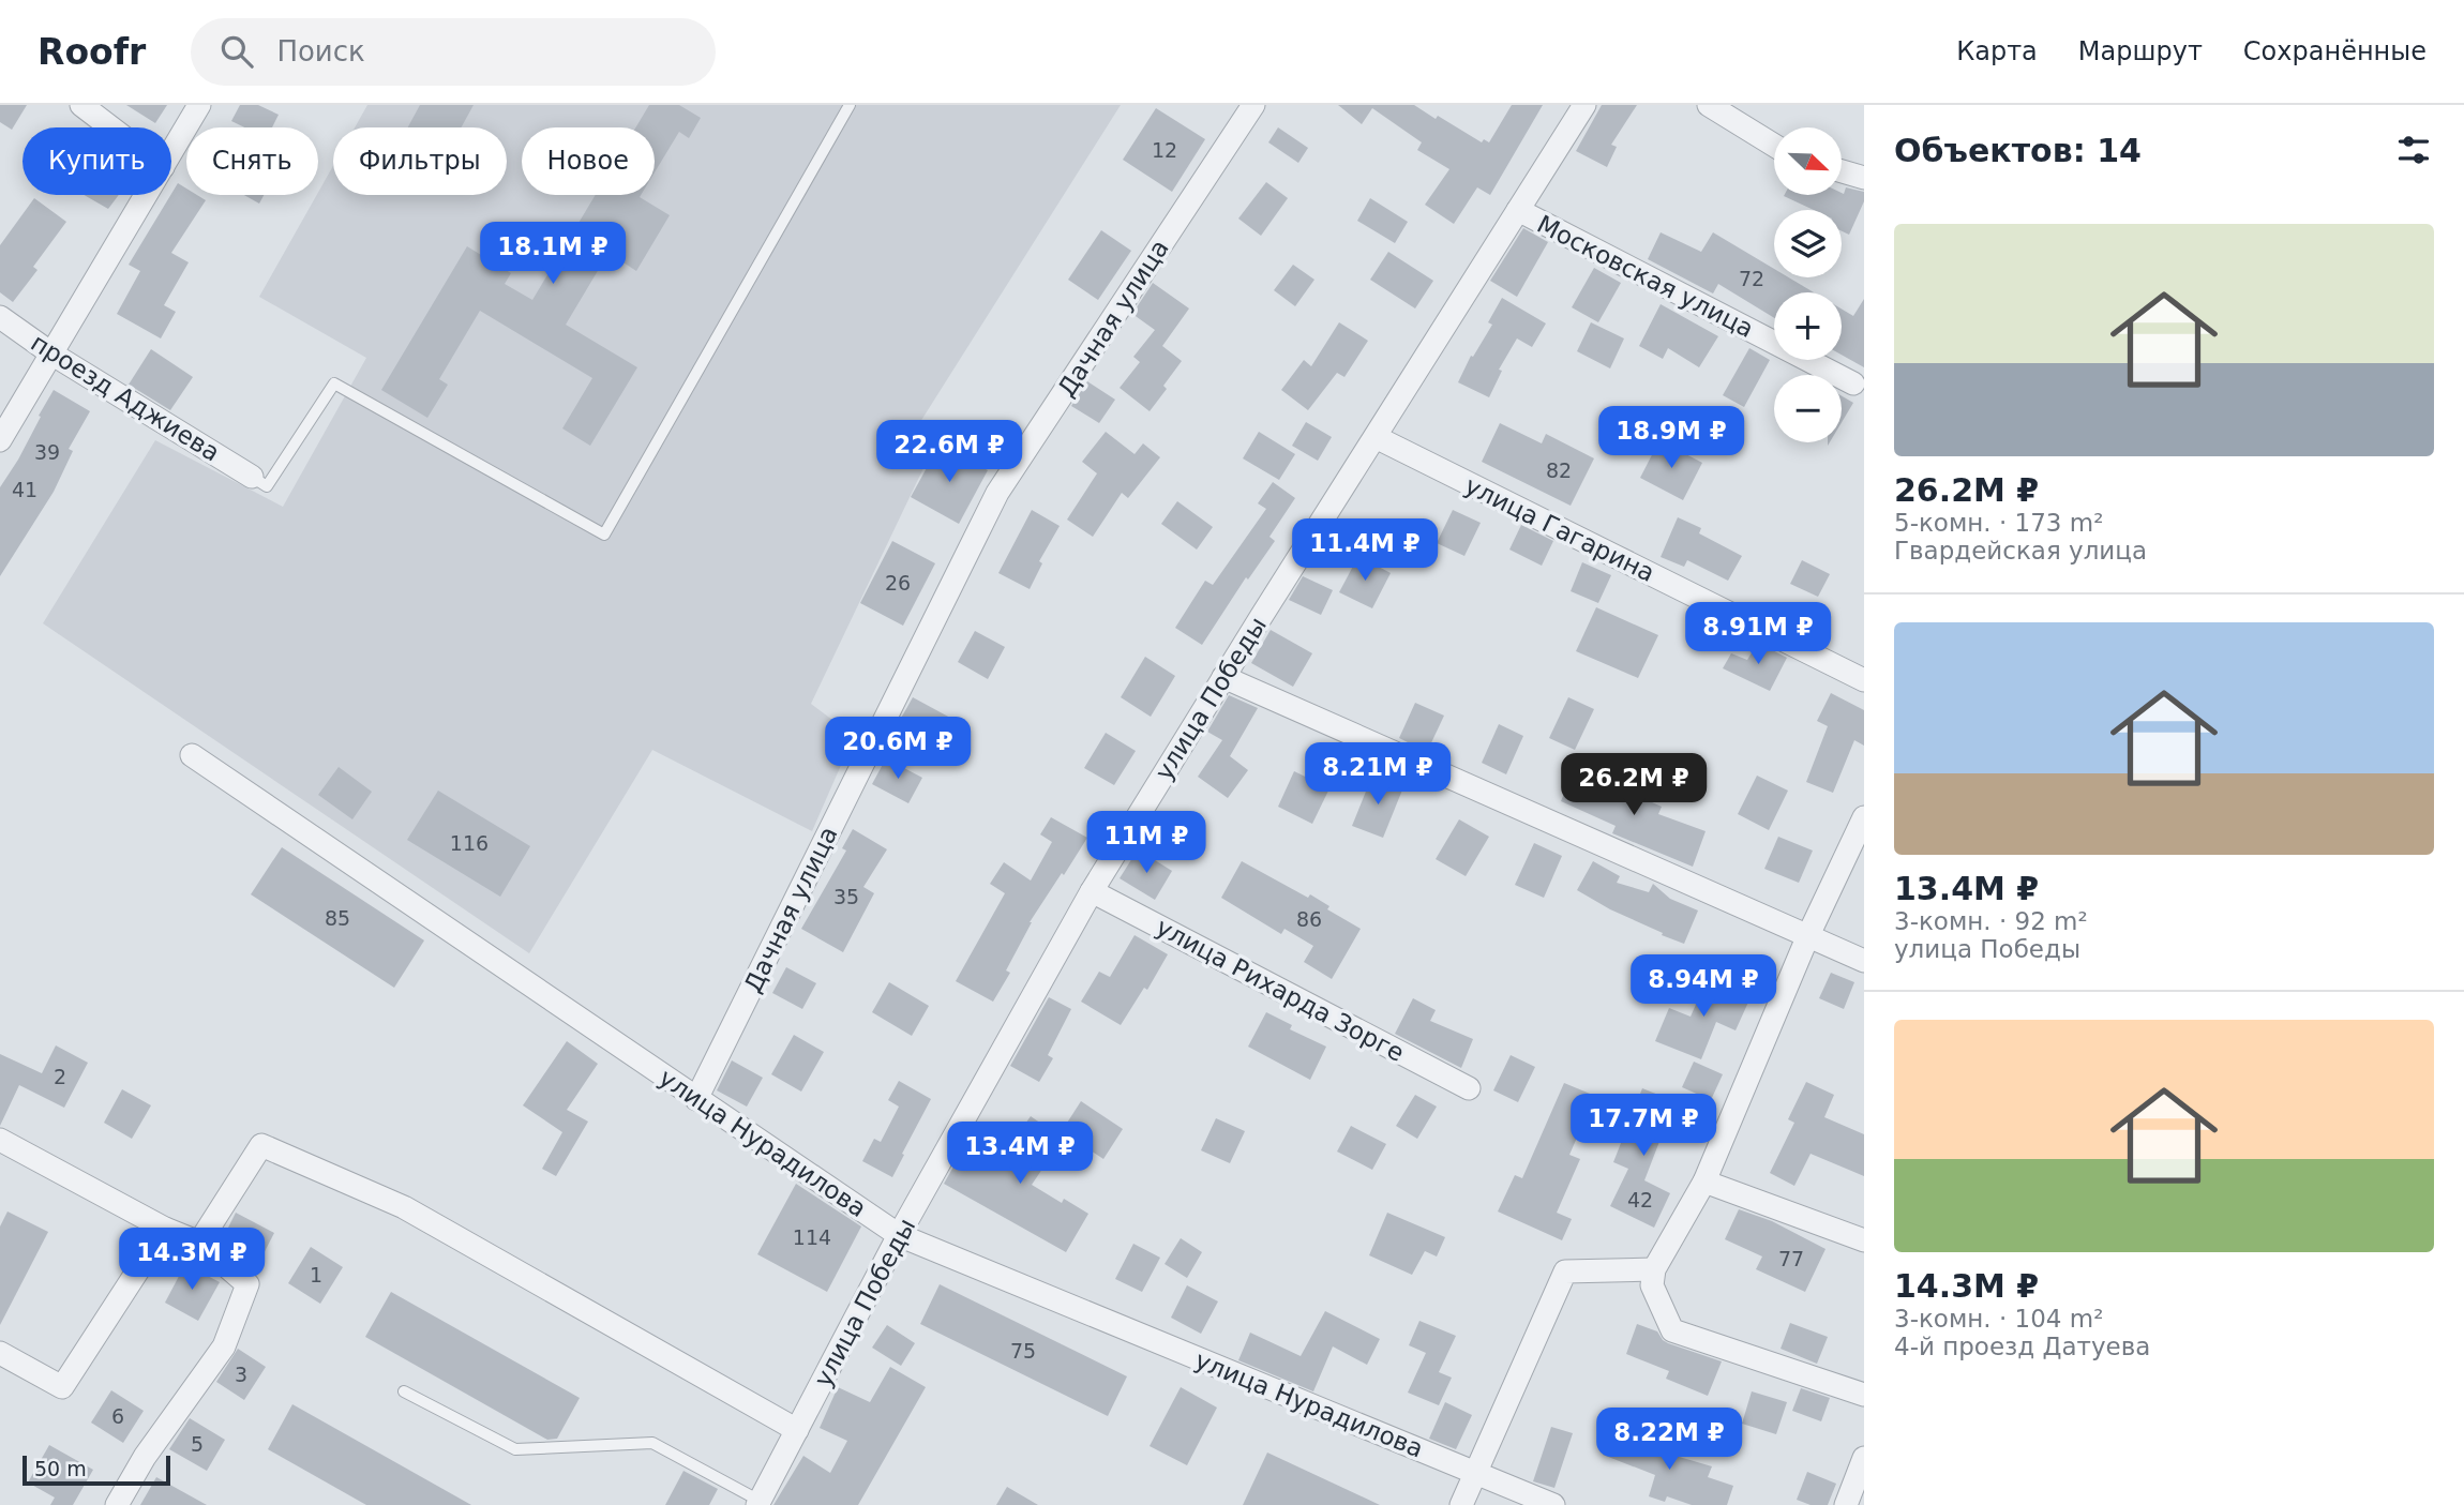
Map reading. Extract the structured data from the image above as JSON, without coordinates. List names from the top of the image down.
{
  "streets": {
    "street": [
      "Московская улица",
      "Дачная улица",
      "проезд Аджиева",
      "улица Гагарина",
      "улица Победы",
      "улица Рихарда Зорге",
      "улица Нурадилова"
    ]
  },
  "crossings": [
    ["Московская улица", "улица Победы"],
    ["Дачная улица", "улица Нурадилова"],
    ["улица Гагарина", "улица Победы"],
    ["улица Победы", "улица Рихарда Зорге"],
    ["улица Победы", "улица Нурадилова"]
  ],
  "house_numbers": [
    "12",
    "72",
    "39",
    "82",
    "41",
    "26",
    "116",
    "35",
    "85",
    "86",
    "2",
    "42",
    "114",
    "77",
    "1",
    "75",
    "3",
    "6",
    "5"
  ],
  "scale_bar": "50 m",
  "north": "bottom right",
  "page": {
    "header": "Roofr",
    "search": "Поиск",
    "nav": ["Карта", "Маршрут", "Сохранённые"],
    "heading": "Объектов: 14",
    "map_buttons": ["+", "−"],
    "chip": [
      "Купить",
      "Снять",
      "Фильтры",
      "Новое"
    ],
    "list": [
      {
        "name": "26.2M ₽",
        "note": "5-комн. · 173 m² · Гвардейская улица"
      },
      {
        "name": "13.4M ₽",
        "note": "3-комн. · 92 m² · улица Победы"
      },
      {
        "name": "14.3M ₽",
        "note": "3-комн. · 104 m² · 4-й проезд Датуева"
      }
    ],
    "price": [
      "18.1M ₽",
      "18.9M ₽",
      "22.6M ₽",
      "11.4M ₽",
      "8.91M ₽",
      "20.6M ₽",
      "8.21M ₽",
      "26.2M ₽",
      "11M ₽",
      "8.94M ₽",
      "17.7M ₽",
      "13.4M ₽",
      "14.3M ₽",
      "8.22M ₽"
    ],
    "scale": "50 m"
  }
}
